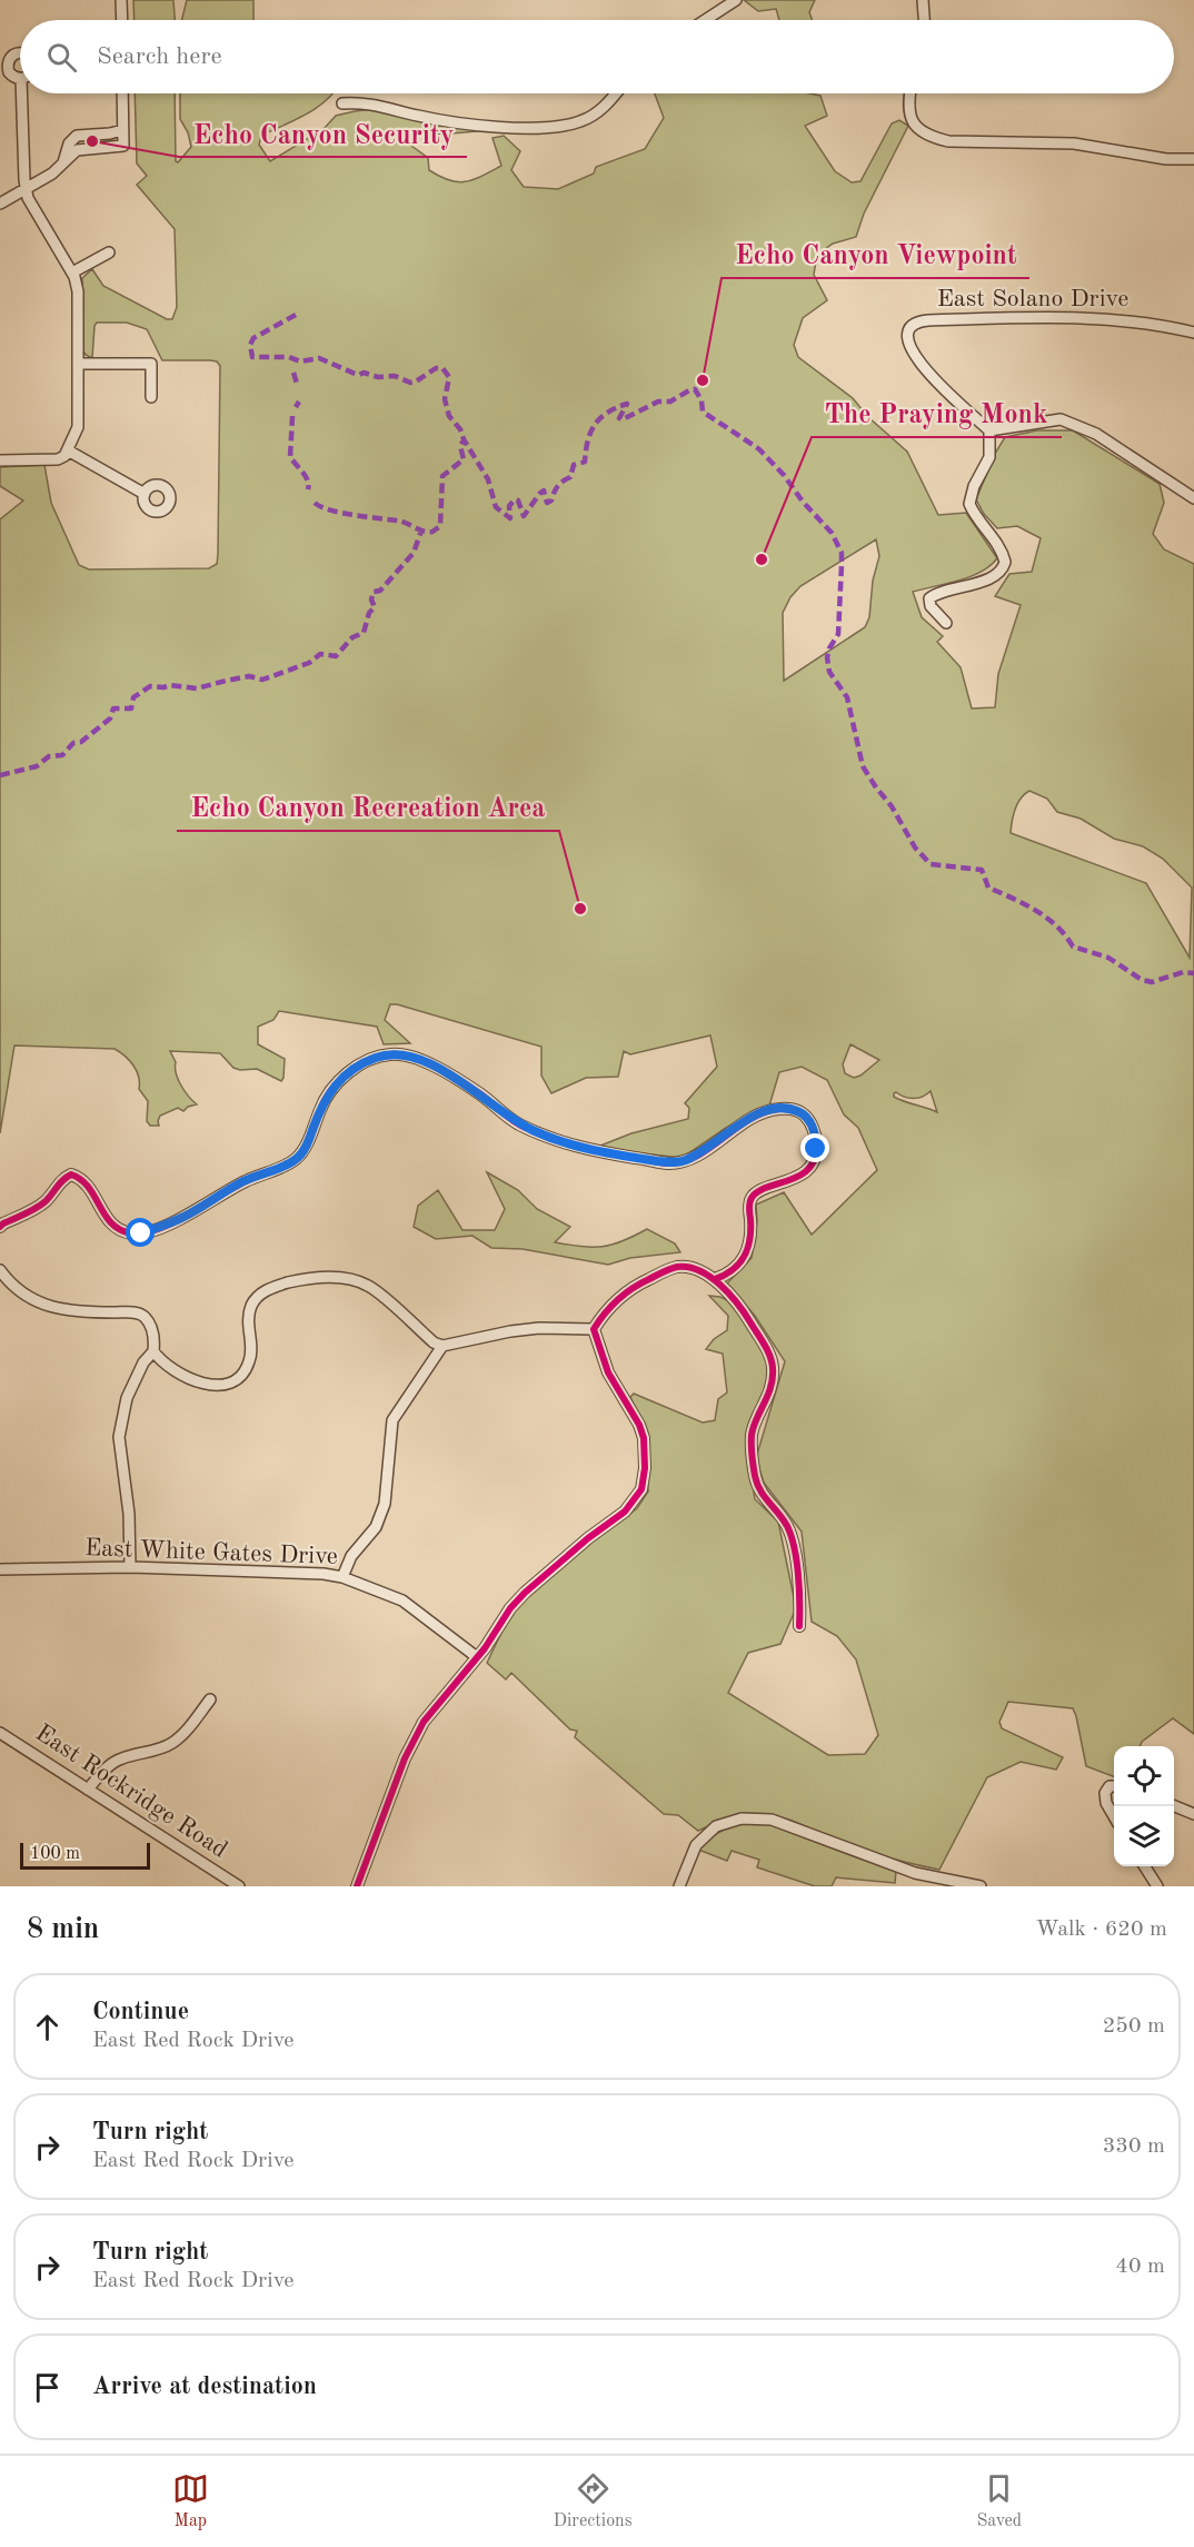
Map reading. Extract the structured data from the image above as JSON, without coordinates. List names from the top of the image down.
{
  "streets": {
    "street": ["East Solano Drive", "East White Gates Drive", "East Rockridge Road"]
  },
  "places": [
    "Echo Canyon Security",
    "Echo Canyon Viewpoint",
    "The Praying Monk",
    "Echo Canyon Recreation Area"
  ],
  "scale_bar": "100 m",
  "page": {
    "search": "Search here",
    "scale": "100 m",
    "heading": ["8 min", "Walk · 620 m"],
    "list": [
      ["Continue", "East Red Rock Drive", "250 m"],
      ["Turn right", "East Red Rock Drive", "330 m"],
      ["Turn right", "East Red Rock Drive", "40 m"],
      "Arrive at destination"
    ],
    "nav": ["Map", "Directions", "Saved"]
  }
}
